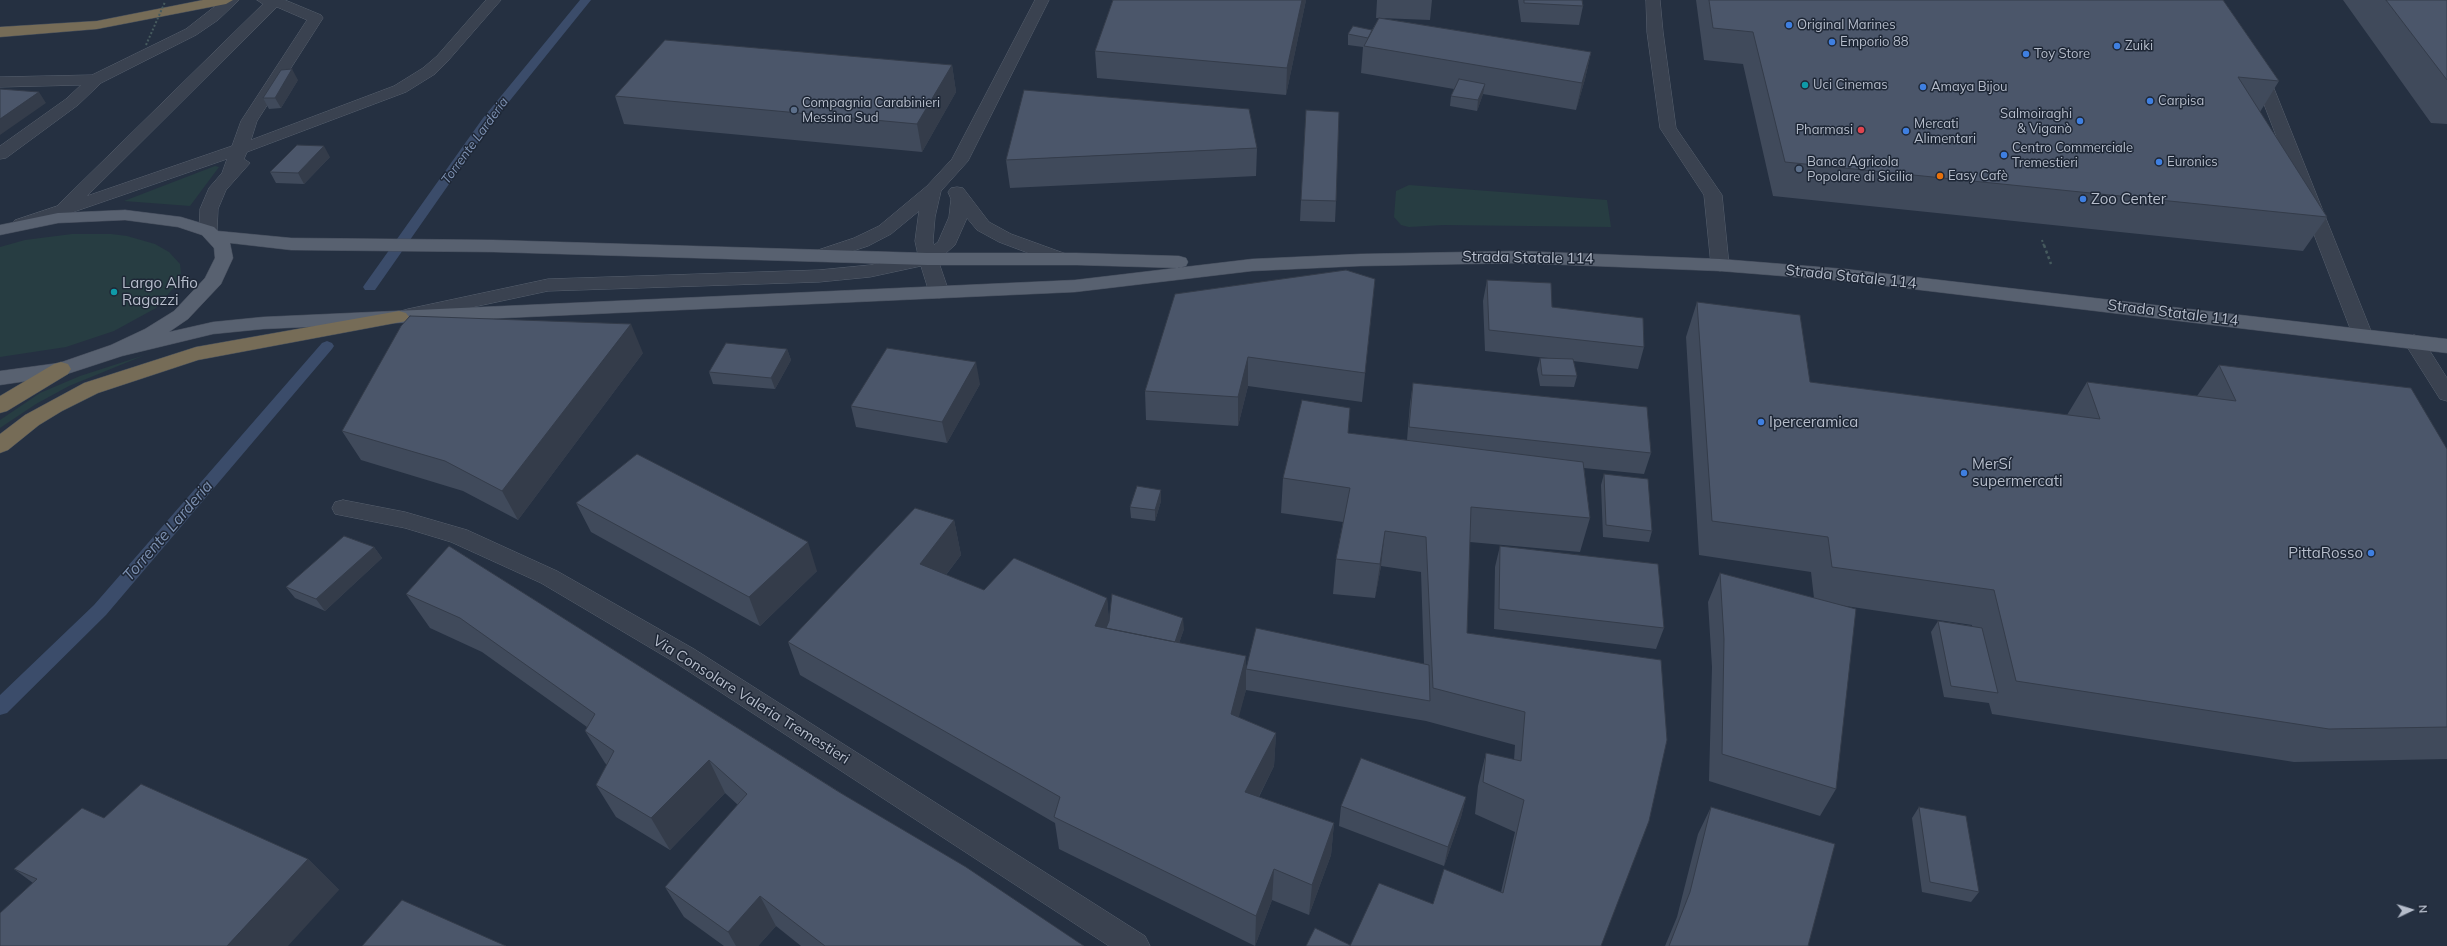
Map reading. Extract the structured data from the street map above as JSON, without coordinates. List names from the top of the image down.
{
  "streets": {
    "main road": ["Strada Statale 114"],
    "street": ["Via Consolare Valeria Tremestieri"]
  },
  "water": ["Torrente Larderia"],
  "places": [
    "Original Marines",
    "Emporio 88",
    "Zuiki",
    "Toy Store",
    "Uci Cinemas",
    "Amaya Bijou",
    "Carpisa",
    "Compagnia Carabinieri Messina Sud",
    "Salmoiraghi & Viganò",
    "Pharmasi",
    "Mercati Alimentari",
    "Centro Commerciale Tremestieri",
    "Euronics",
    "Banca Agricola Popolare di Sicilia",
    "Easy Cafè",
    "Zoo Center",
    "Largo Alfio Ragazzi",
    "Iperceramica",
    "MerSí supermercati",
    "PittaRosso"
  ],
  "north": "right"
}
